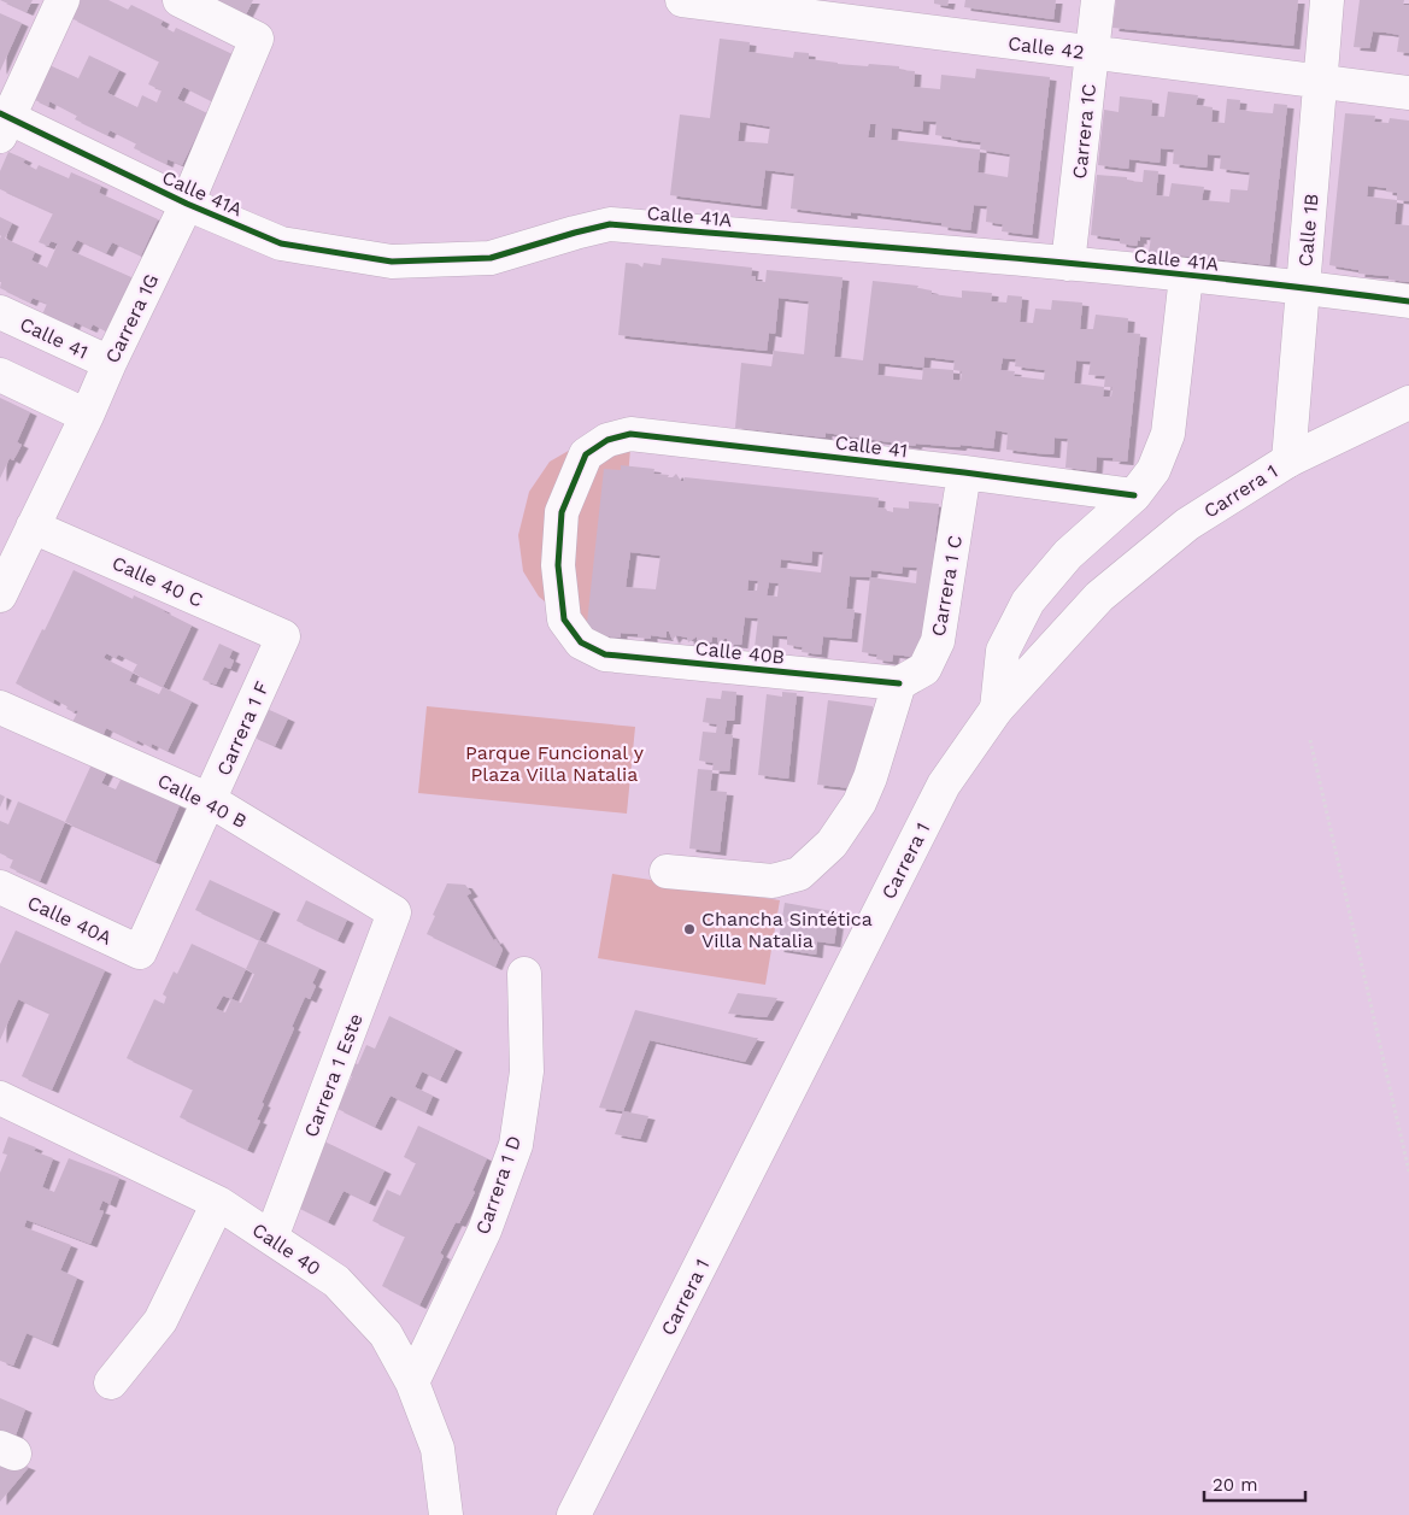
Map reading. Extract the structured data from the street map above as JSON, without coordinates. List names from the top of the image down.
{
  "streets": {
    "street": [
      "Calle 42",
      "Carrera 1C",
      "Calle 41A",
      "Calle 1B",
      "Carrera 1G",
      "Calle 41",
      "Carrera 1",
      "Calle 40 C",
      "Carrera 1 C",
      "Calle 40B",
      "Carrera 1 F",
      "Calle 40 B",
      "Calle 40A",
      "Carrera 1 Este",
      "Carrera 1 D",
      "Calle 40"
    ]
  },
  "crossings": [
    ["Calle 42", "Carrera 1C"],
    ["Calle 42", "Calle 1B"],
    ["Carrera 1C", "Calle 41A"],
    ["Calle 41A", "Calle 1B"],
    ["Calle 41A", "Carrera 1G"],
    ["Calle 1B", "Carrera 1"],
    ["Carrera 1G", "Calle 41"],
    ["Carrera 1G", "Calle 40 C"],
    ["Calle 41", "Carrera 1 C"],
    ["Calle 41", "Calle 40B"],
    ["Calle 40 C", "Carrera 1 F"],
    ["Carrera 1 C", "Calle 40B"],
    ["Carrera 1 F", "Calle 40 B"],
    ["Carrera 1 F", "Calle 40A"],
    ["Calle 40 B", "Carrera 1 Este"],
    ["Carrera 1 Este", "Calle 40"],
    ["Carrera 1 D", "Calle 40"]
  ],
  "parks": ["Parque Funcional y Plaza Villa Natalia"],
  "places": ["Chancha Sintética Villa Natalia"],
  "scale_bar": "20 m"
}
